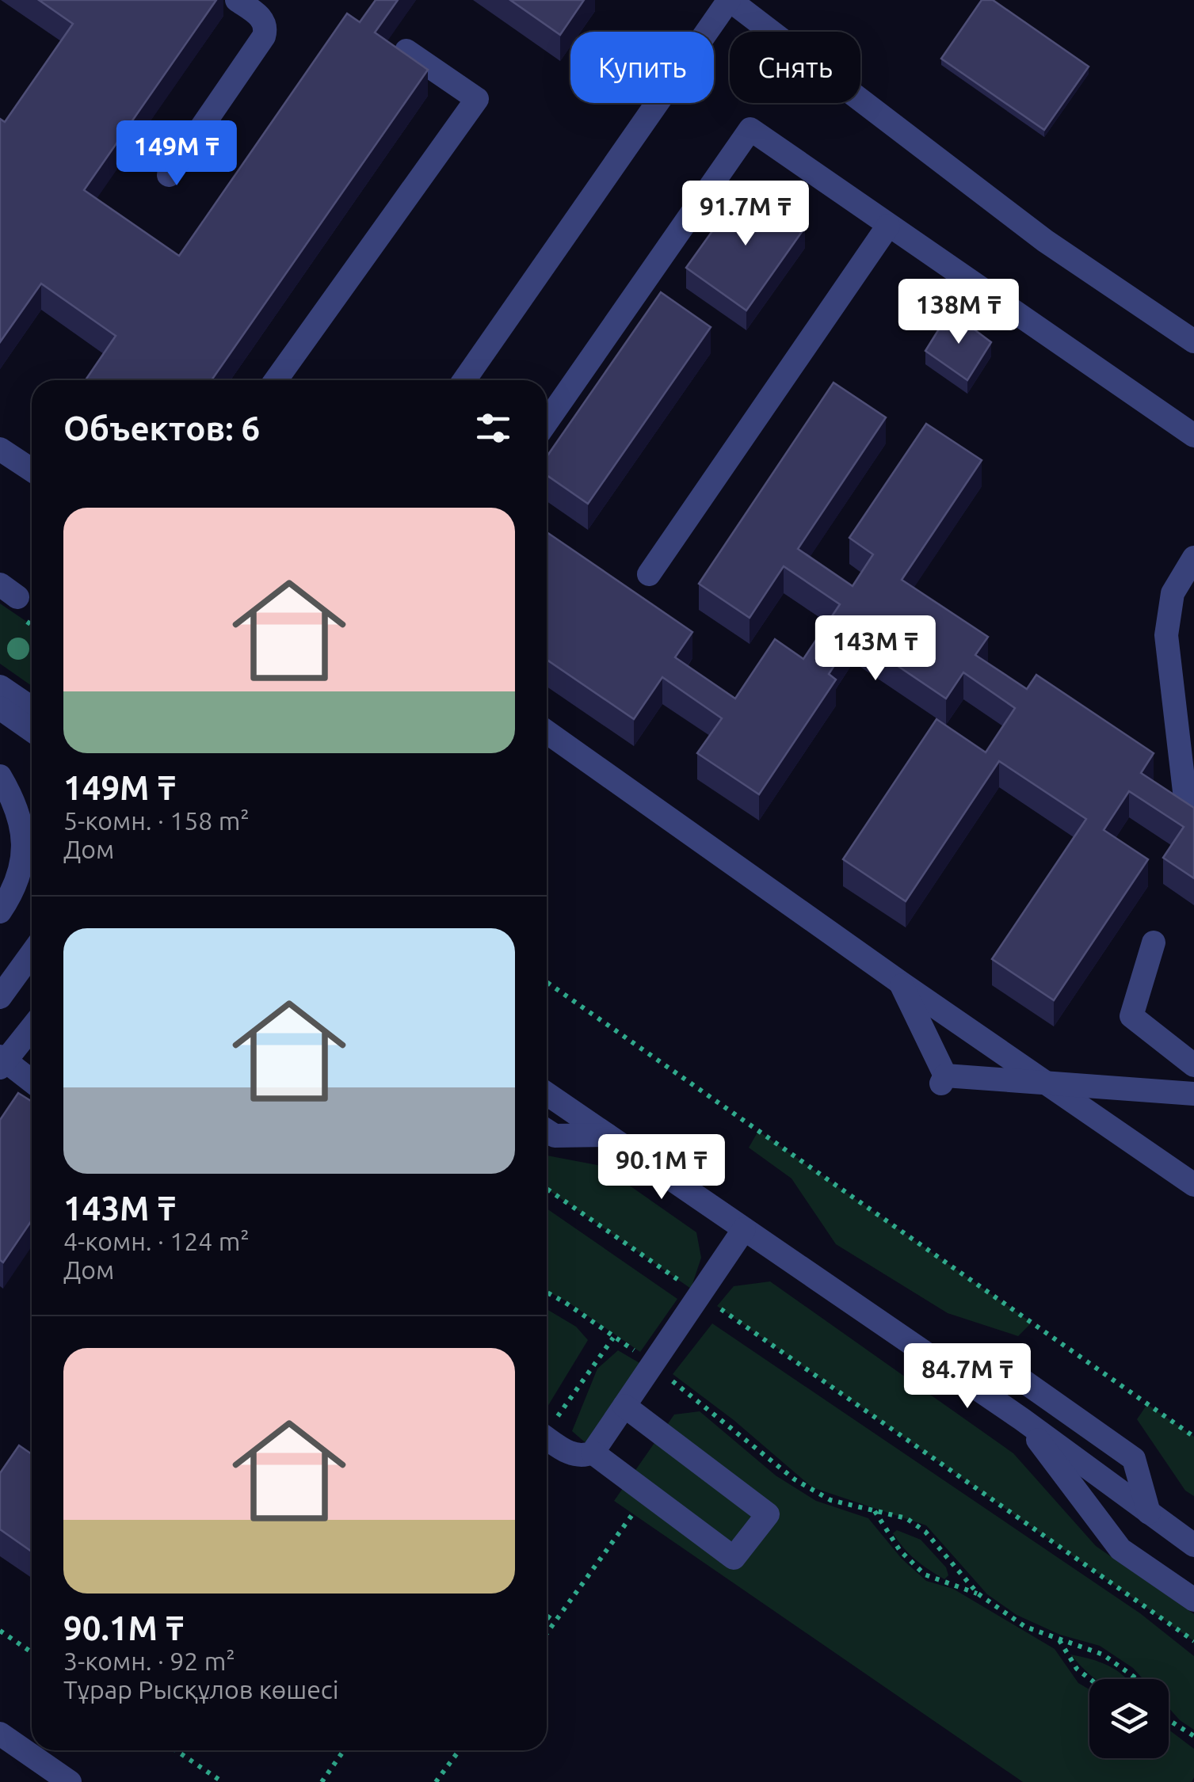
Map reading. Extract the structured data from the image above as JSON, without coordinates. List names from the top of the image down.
{
  "page": {
    "chip": ["Купить", "Снять"],
    "price": [
      "149M ₸",
      "91.7M ₸",
      "138M ₸",
      "143M ₸",
      "90.1M ₸",
      "84.7M ₸"
    ],
    "heading": "Объектов: 6",
    "list": [
      {
        "name": "149M ₸",
        "note": "5-комн. · 158 m² · Дом"
      },
      {
        "name": "143M ₸",
        "note": "4-комн. · 124 m² · Дом"
      },
      {
        "name": "90.1M ₸",
        "note": "3-комн. · 92 m² · Тұрар Рысқұлов көшесі"
      }
    ]
  }
}
